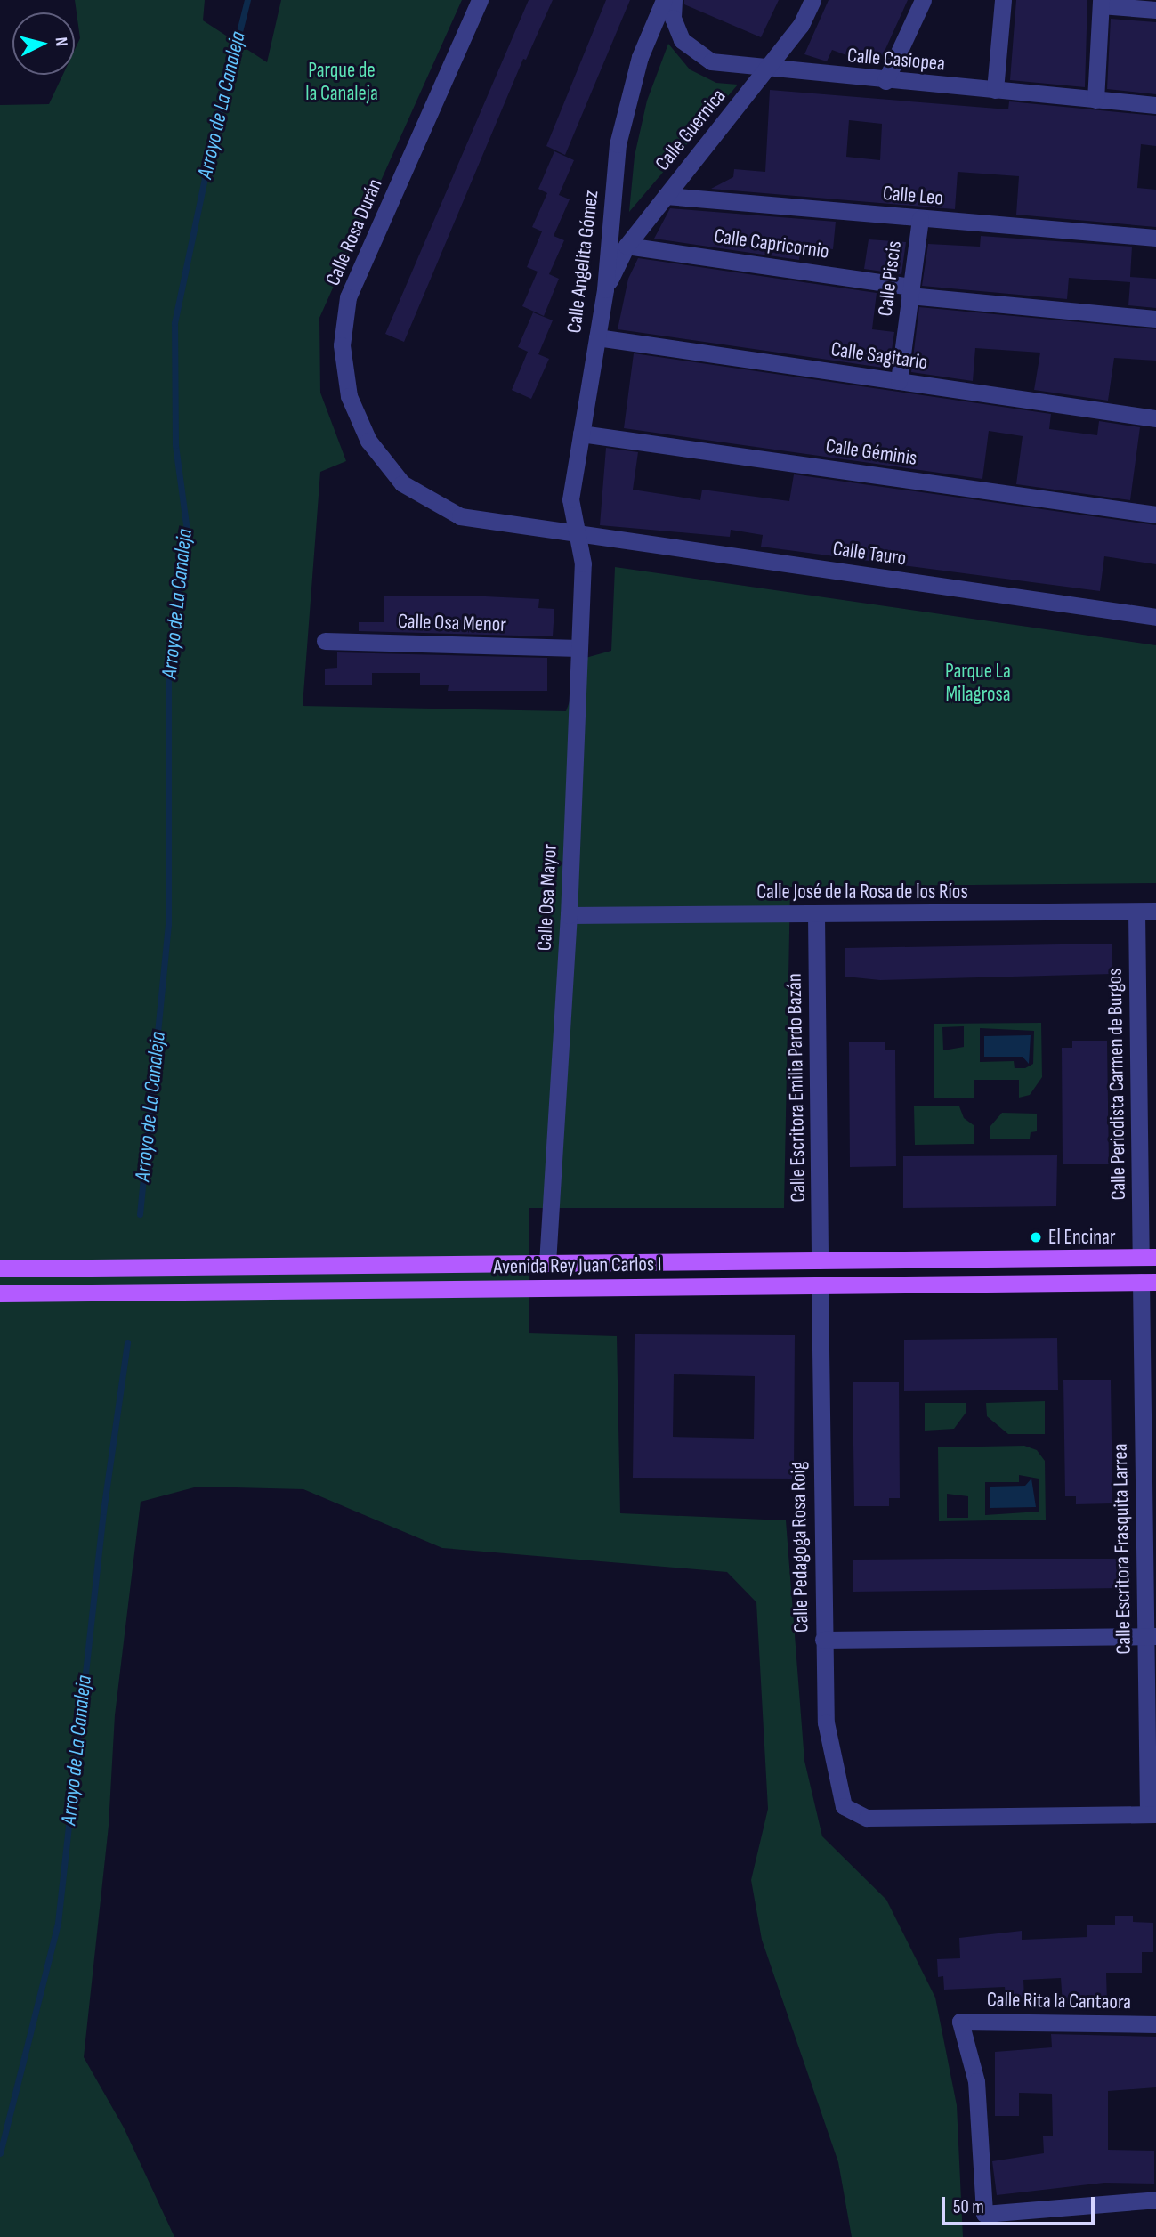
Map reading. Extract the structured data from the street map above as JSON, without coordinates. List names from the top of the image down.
{
  "streets": {
    "main road": ["Avenida Rey Juan Carlos I"],
    "street": [
      "Calle Casiopea",
      "Calle Guernica",
      "Calle Leo",
      "Calle Rosa Durán",
      "Calle Capricornio",
      "Calle Angelita Gómez",
      "Calle Piscis",
      "Calle Sagitario",
      "Calle Géminis",
      "Calle Tauro",
      "Calle Osa Menor",
      "Calle José de la Rosa de los Ríos",
      "Calle Osa Mayor",
      "Calle Periodista Carmen de Burgos",
      "Calle Escritora Emilia Pardo Bazán",
      "Calle Pedagoga Rosa Roig",
      "Calle Escritora Frasquita Larrea",
      "Calle Rita la Cantaora"
    ]
  },
  "crossings": [
    ["Calle Casiopea", "Calle Guernica"],
    ["Calle Guernica", "Calle Leo"],
    ["Calle Guernica", "Calle Capricornio"],
    ["Calle Guernica", "Calle Angelita Gómez"],
    ["Calle Leo", "Calle Piscis"],
    ["Calle Rosa Durán", "Calle Angelita Gómez"],
    ["Calle Rosa Durán", "Calle Tauro"],
    ["Calle Rosa Durán", "Calle Osa Mayor"],
    ["Calle Capricornio", "Calle Piscis"],
    ["Calle Angelita Gómez", "Calle Sagitario"],
    ["Calle Angelita Gómez", "Calle Géminis"],
    ["Calle Angelita Gómez", "Calle Tauro"],
    ["Calle Angelita Gómez", "Calle Osa Mayor"],
    ["Calle Piscis", "Calle Sagitario"],
    ["Calle Tauro", "Calle Osa Mayor"],
    ["Calle Osa Menor", "Calle Osa Mayor"],
    ["Calle José de la Rosa de los Ríos", "Calle Osa Mayor"],
    ["Calle José de la Rosa de los Ríos", "Calle Periodista Carmen de Burgos"],
    ["Calle José de la Rosa de los Ríos", "Calle Escritora Emilia Pardo Bazán"],
    ["Calle Osa Mayor", "Avenida Rey Juan Carlos I"],
    ["Calle Periodista Carmen de Burgos", "Avenida Rey Juan Carlos I"],
    ["Calle Escritora Emilia Pardo Bazán", "Avenida Rey Juan Carlos I"],
    ["Avenida Rey Juan Carlos I", "Calle Pedagoga Rosa Roig"],
    ["Avenida Rey Juan Carlos I", "Calle Escritora Frasquita Larrea"],
    ["Calle Pedagoga Rosa Roig", "Calle Escritora Frasquita Larrea"]
  ],
  "water": ["Arroyo de La Canaleja"],
  "parks": ["Parque de la Canaleja", "Parque La Milagrosa"],
  "places": ["El Encinar"],
  "scale_bar": "50 m",
  "north": "right"
}
